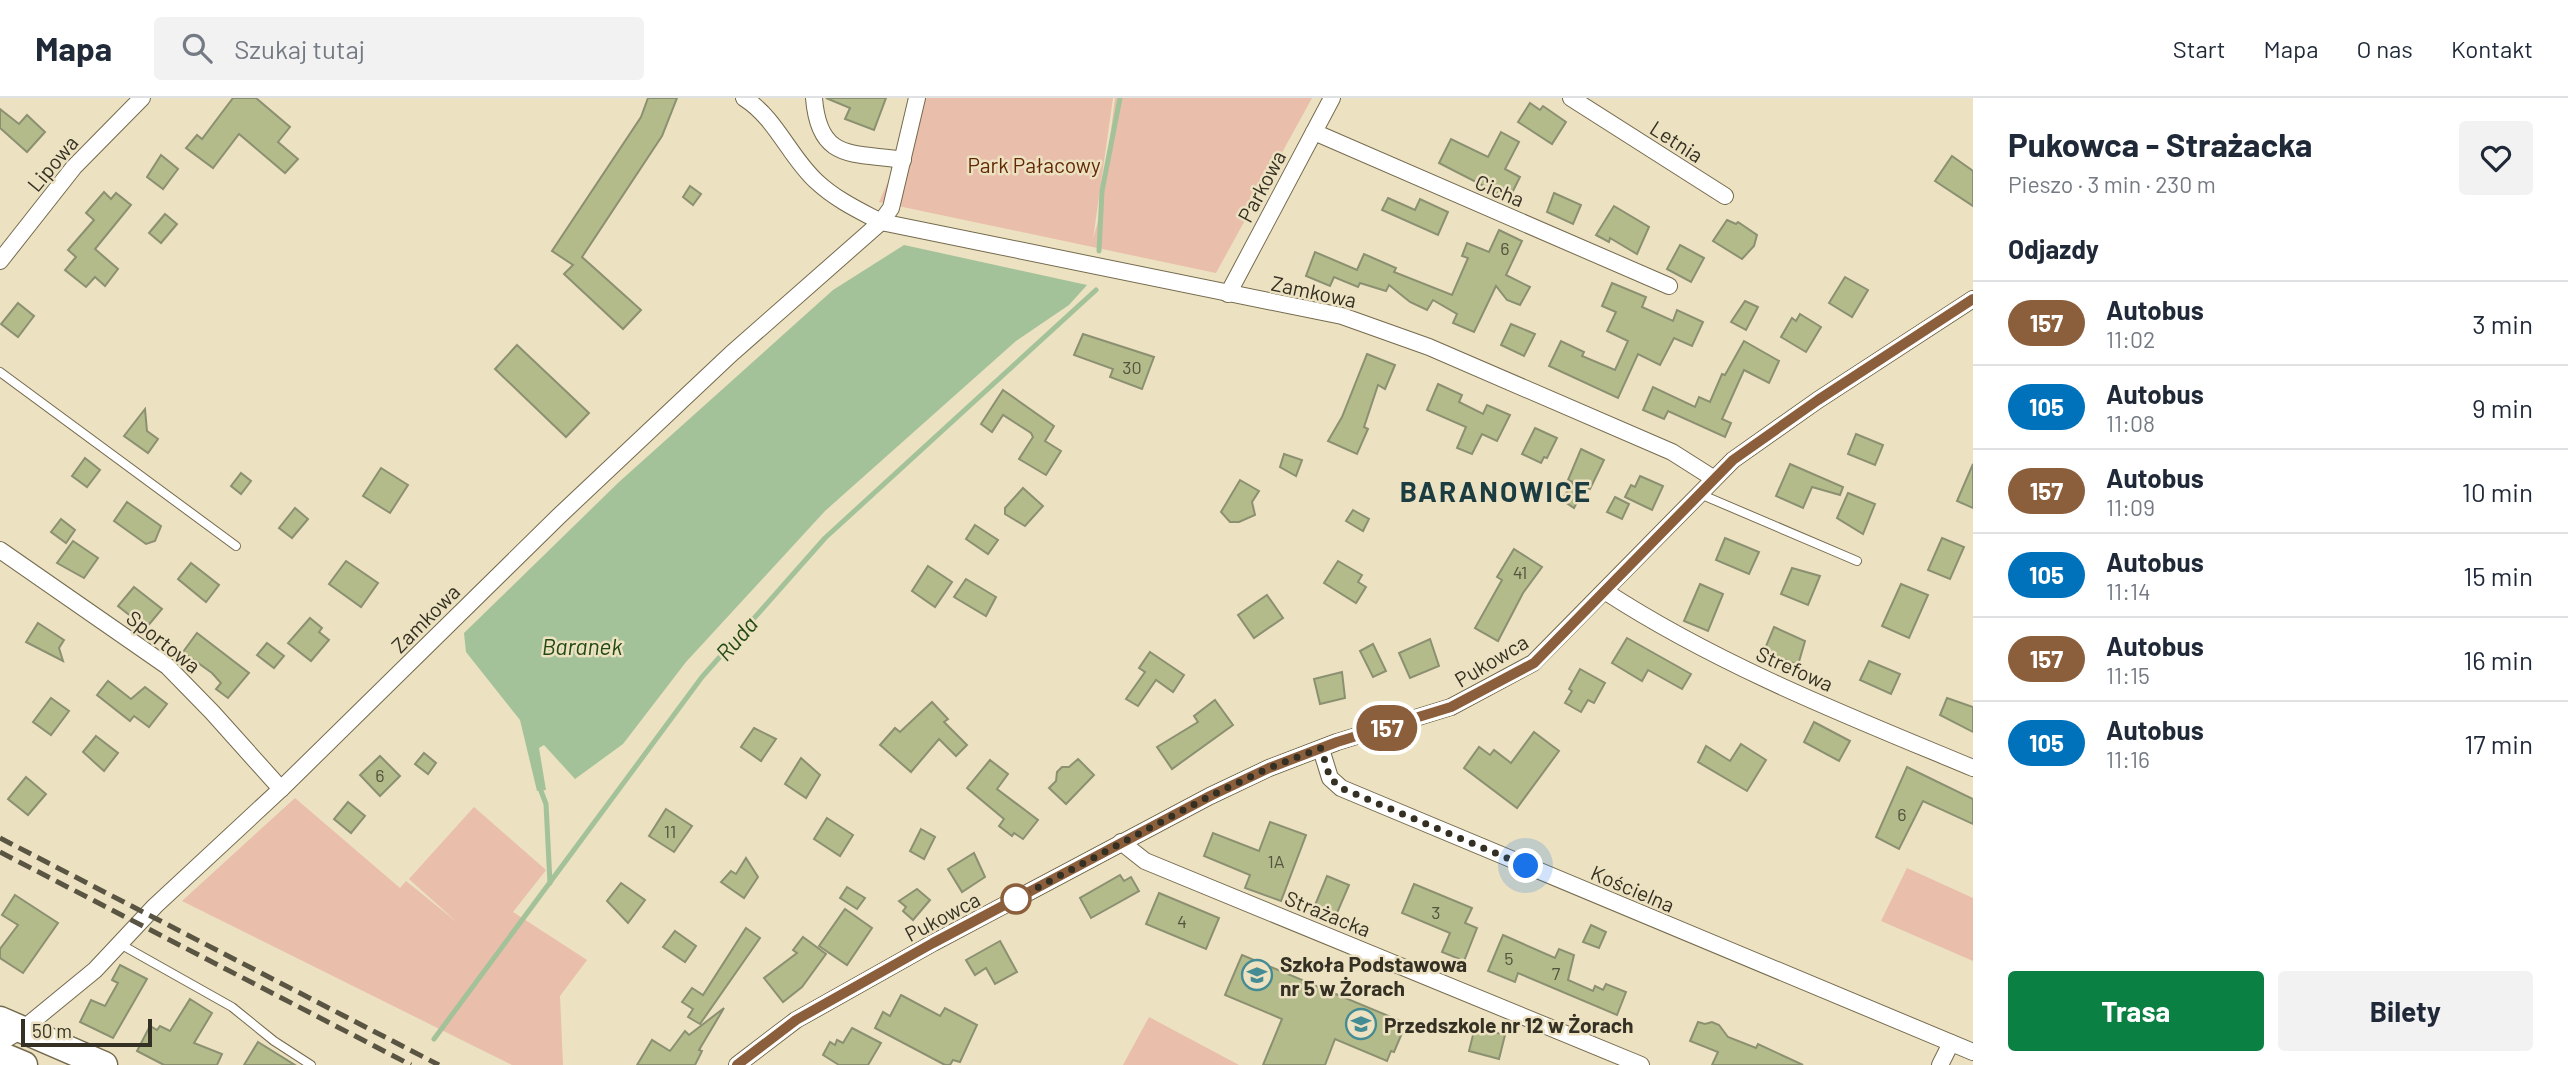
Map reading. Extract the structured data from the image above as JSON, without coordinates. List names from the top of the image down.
{
  "streets": {
    "street": [
      "Letnia",
      "Lipowa",
      "Parkowa",
      "Cicha",
      "Zamkowa",
      "Sportowa",
      "Pukowca",
      "Strefowa",
      "Kościelna",
      "Strażacka"
    ]
  },
  "crossings": [
    ["Parkowa", "Cicha"],
    ["Parkowa", "Zamkowa"],
    ["Zamkowa", "Sportowa"],
    ["Zamkowa", "Pukowca"],
    ["Pukowca", "Strefowa"],
    ["Pukowca", "Kościelna"],
    ["Pukowca", "Strażacka"]
  ],
  "districts": ["BARANOWICE"],
  "water": ["Ruda", "Baranek"],
  "parks": ["Park Pałacowy"],
  "places": {
    "school or university": ["Szkoła Podstawowa nr 5 w Żorach", "Przedszkole nr 12 w Żorach"]
  },
  "lines": ["bus line 157"],
  "house_numbers": [
    "6",
    "30",
    "41",
    "6",
    "6",
    "11",
    "1A",
    "3",
    "4",
    "5",
    "7"
  ],
  "scale_bar": "50 m",
  "page": {
    "header": "Mapa",
    "search": "Szukaj tutaj",
    "nav": [
      "Start",
      "Mapa",
      "O nas",
      "Kontakt"
    ],
    "on_map": "157",
    "heading": [
      ["Pukowca - Strażacka", "Pieszo · 3 min · 230 m"],
      "Odjazdy"
    ],
    "list": [
      {
        "mark": "157",
        "name": "Autobus",
        "note": "11:02",
        "value": "3 min"
      },
      {
        "mark": "105",
        "name": "Autobus",
        "note": "11:08",
        "value": "9 min"
      },
      {
        "mark": "157",
        "name": "Autobus",
        "note": "11:09",
        "value": "10 min"
      },
      {
        "mark": "105",
        "name": "Autobus",
        "note": "11:14",
        "value": "15 min"
      },
      {
        "mark": "157",
        "name": "Autobus",
        "note": "11:15",
        "value": "16 min"
      },
      {
        "mark": "105",
        "name": "Autobus",
        "note": "11:16",
        "value": "17 min"
      }
    ],
    "buttons": ["Trasa", "Bilety"],
    "scale": "50 m"
  }
}
